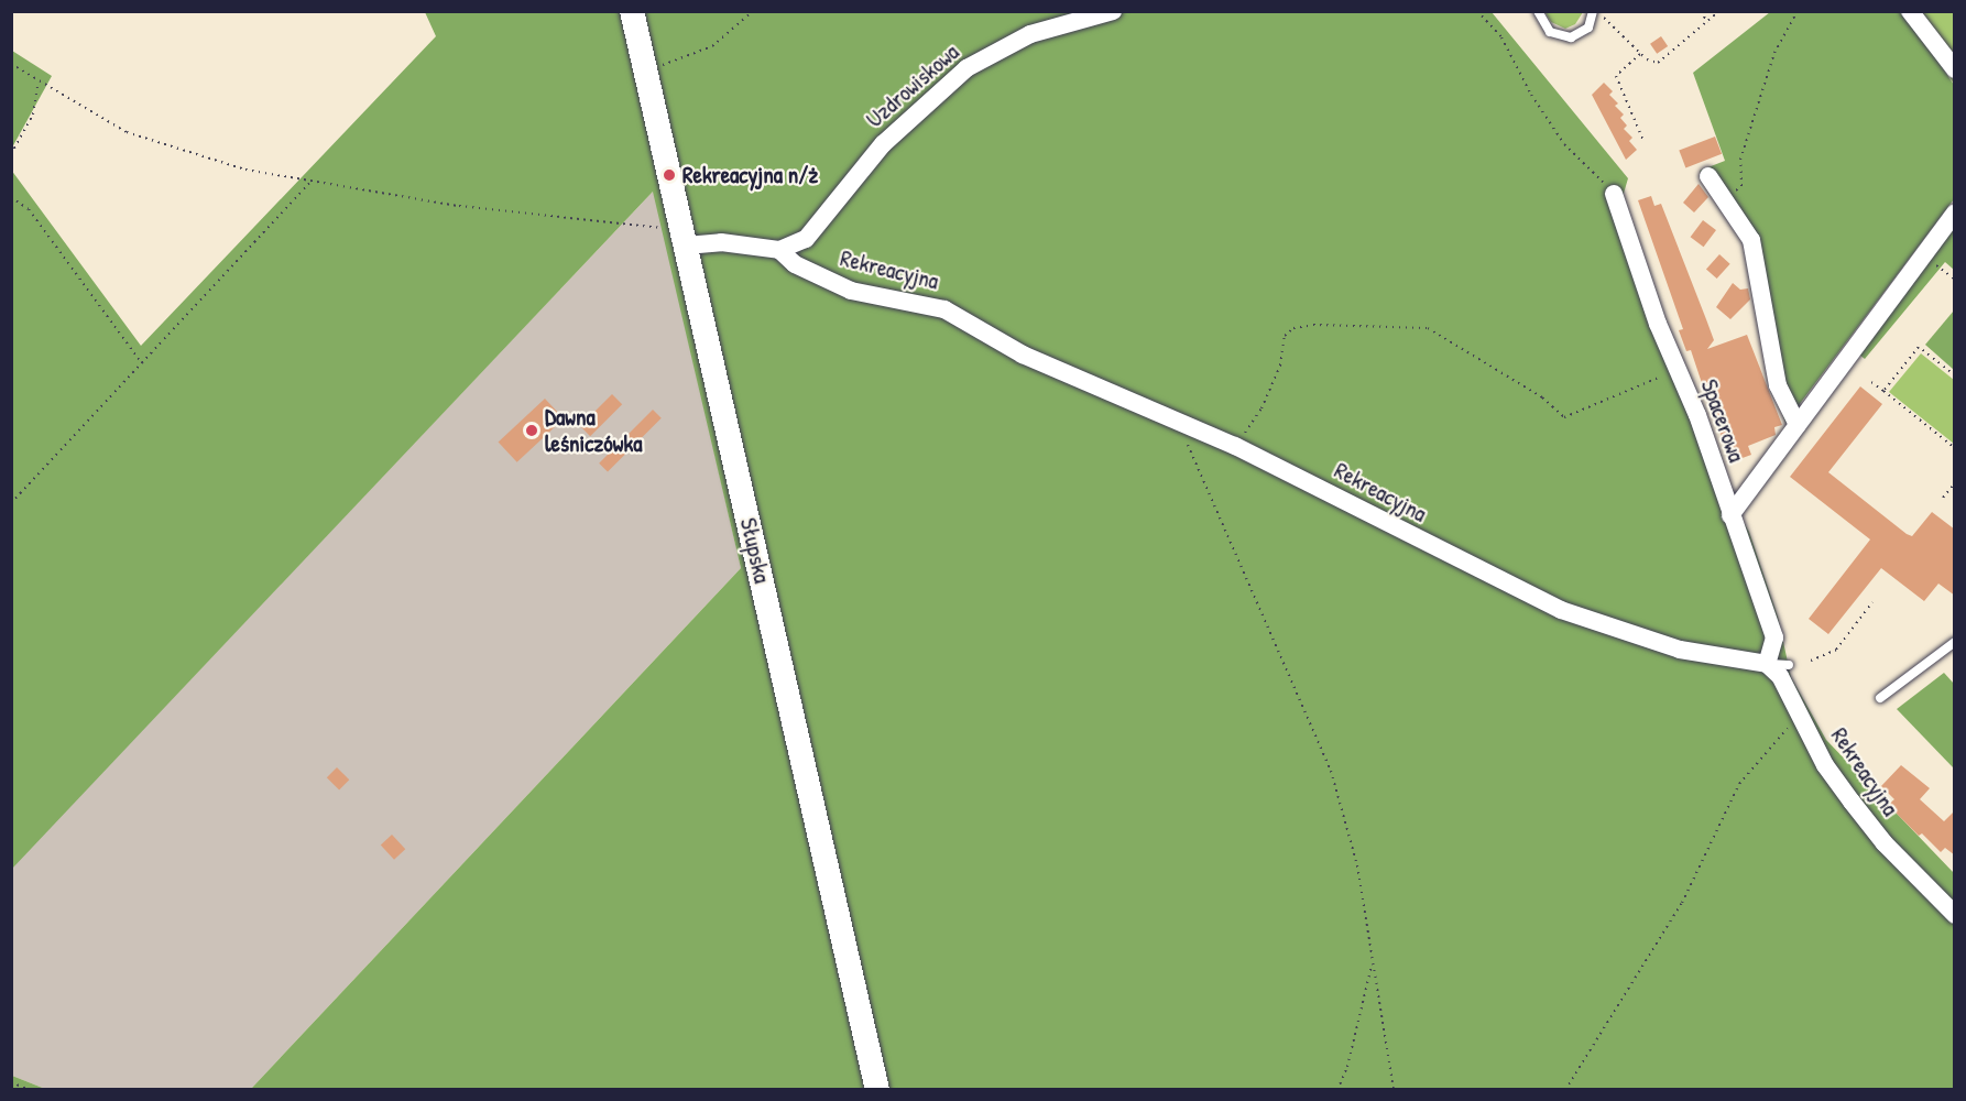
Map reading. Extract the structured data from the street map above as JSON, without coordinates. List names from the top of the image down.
{
  "streets": {
    "street": [
      "Uzdrowiskowa",
      "Rekreacyjna",
      "Spacerowa",
      "Słupska"
    ]
  },
  "crossings": [
    ["Uzdrowiskowa", "Rekreacyjna"],
    ["Rekreacyjna", "Spacerowa"]
  ],
  "places": ["Rekreacyjna n/ż", "Dawna leśniczówka"]
}
